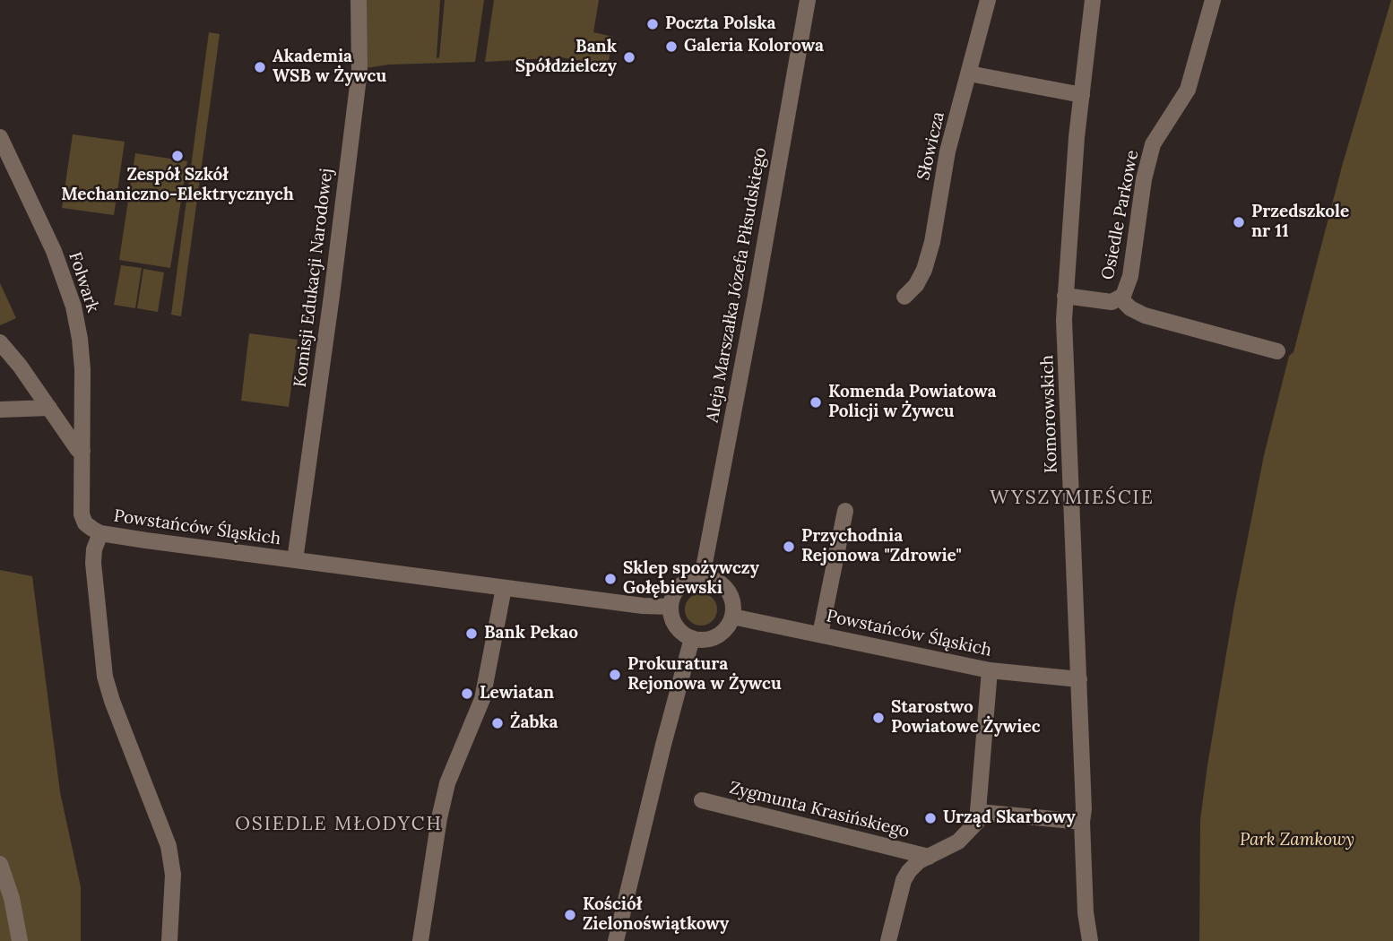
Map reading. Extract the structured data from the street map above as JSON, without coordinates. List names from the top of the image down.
{
  "streets": {
    "street": [
      "Słowicza",
      "Osiedle Parkowe",
      "Komisji Edukacji Narodowej",
      "Folwark",
      "Aleja Marszałka Józefa Piłsudskiego",
      "Komorowskich",
      "Powstańców Śląskich",
      "Zygmunta Krasińskiego"
    ]
  },
  "crossings": [
    ["Osiedle Parkowe", "Komorowskich"],
    ["Komisji Edukacji Narodowej", "Powstańców Śląskich"],
    ["Folwark", "Powstańców Śląskich"],
    ["Aleja Marszałka Józefa Piłsudskiego", "Powstańców Śląskich"],
    ["Komorowskich", "Powstańców Śląskich"],
    ["Powstańców Śląskich", "Zygmunta Krasińskiego"]
  ],
  "districts": ["WYSZYMIEŚCIE", "OSIEDLE MŁODYCH"],
  "parks": ["Park Zamkowy"],
  "places": [
    "Poczta Polska",
    "Galeria Kolorowa",
    "Bank Spółdzielczy",
    "Akademia WSB w Żywcu",
    "Zespół Szkół Mechaniczno-Elektrycznych",
    "Przedszkole nr 11",
    "Komenda Powiatowa Policji w Żywcu",
    "Przychodnia Rejonowa \"Zdrowie\"",
    "Sklep spożywczy Gołębiewski",
    "Bank Pekao",
    "Prokuratura Rejonowa w Żywcu",
    "Lewiatan",
    "Starostwo Powiatowe Żywiec",
    "Żabka",
    "Urząd Skarbowy",
    "Kościół Zielonoświątkowy"
  ]
}
